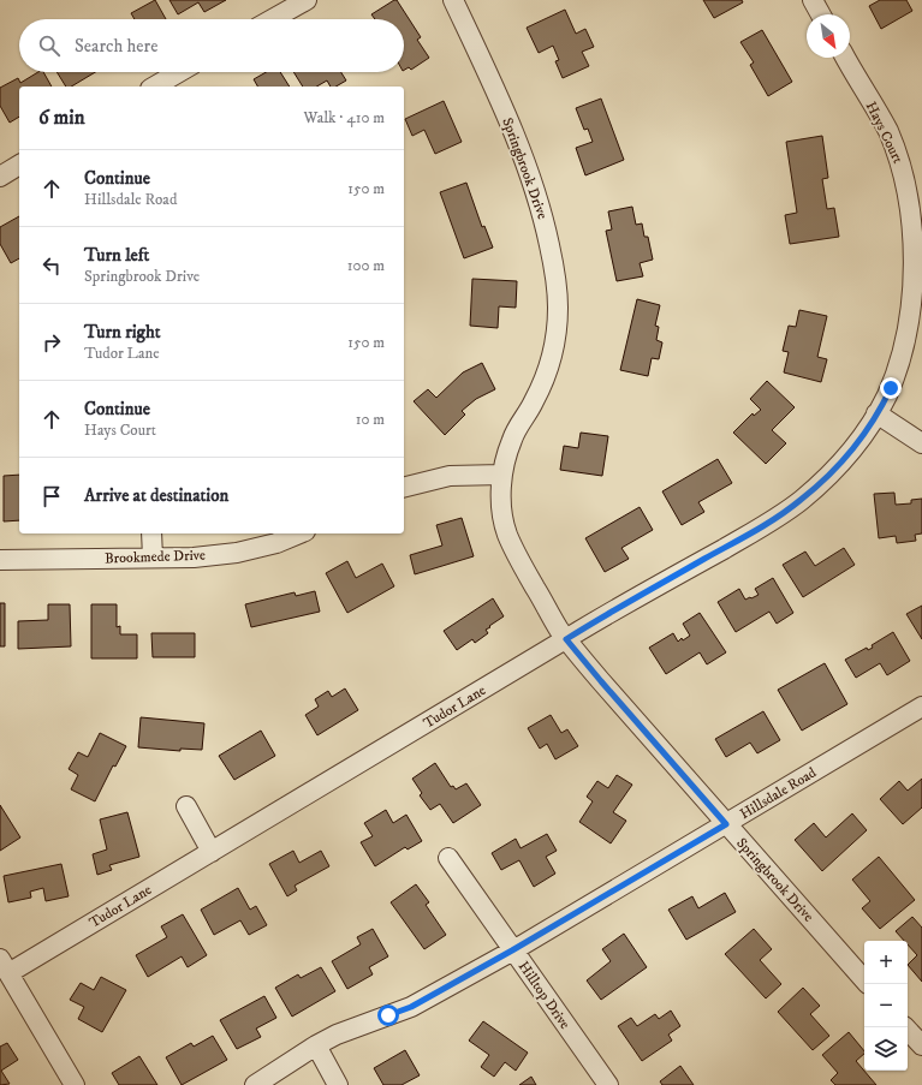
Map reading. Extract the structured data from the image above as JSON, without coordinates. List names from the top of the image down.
{
  "streets": {
    "street": [
      "Hays Court",
      "Springbrook Drive",
      "Brookmede Drive",
      "Tudor Lane",
      "Hillsdale Road",
      "Hilltop Drive"
    ]
  },
  "crossings": [
    ["Hays Court", "Tudor Lane"],
    ["Springbrook Drive", "Tudor Lane"],
    ["Springbrook Drive", "Hillsdale Road"],
    ["Hillsdale Road", "Hilltop Drive"]
  ],
  "north": "bottom right",
  "page": {
    "search": "Search here",
    "heading": ["6 min", "Walk · 410 m"],
    "list": [
      ["Continue", "Hillsdale Road", "150 m"],
      ["Turn left", "Springbrook Drive", "100 m"],
      ["Turn right", "Tudor Lane", "150 m"],
      ["Continue", "Hays Court", "10 m"],
      "Arrive at destination"
    ],
    "map_buttons": ["+", "−"]
  }
}
